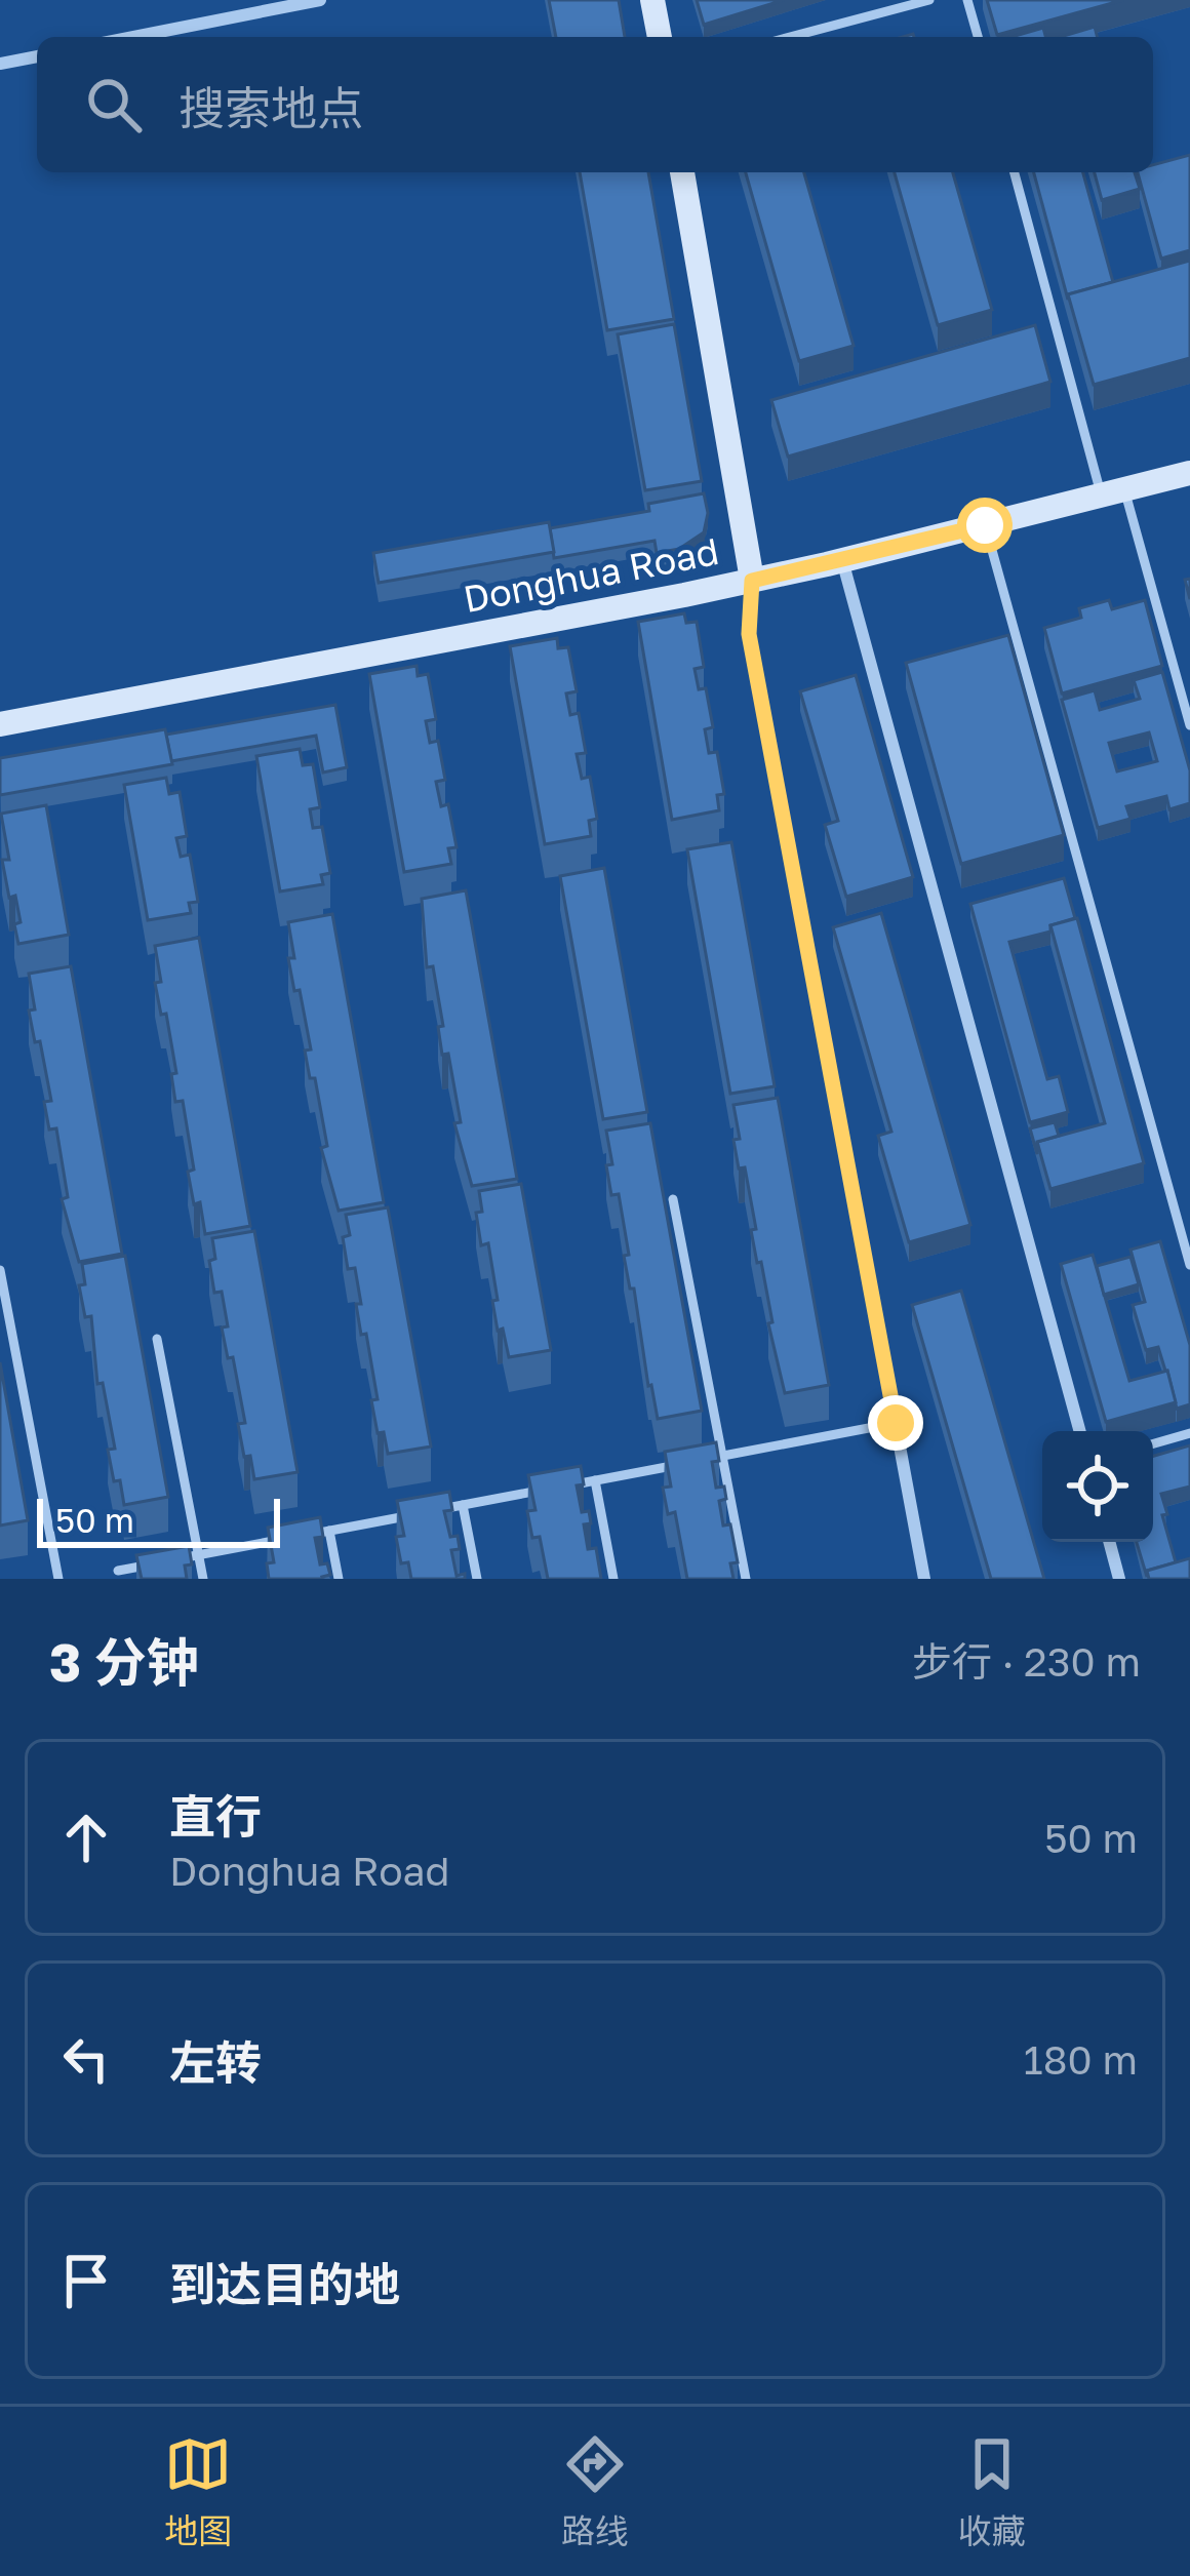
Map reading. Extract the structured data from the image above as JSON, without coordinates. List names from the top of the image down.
{
  "streets": {
    "street": ["Donghua Road"]
  },
  "scale_bar": "50 m",
  "page": {
    "search": "搜索地点",
    "scale": "50 m",
    "heading": ["3 分钟", "步行 · 230 m"],
    "list": [
      ["直行", "Donghua Road", "50 m"],
      ["左转", "180 m"],
      "到达目的地"
    ],
    "nav": ["地图", "路线", "收藏"]
  }
}
